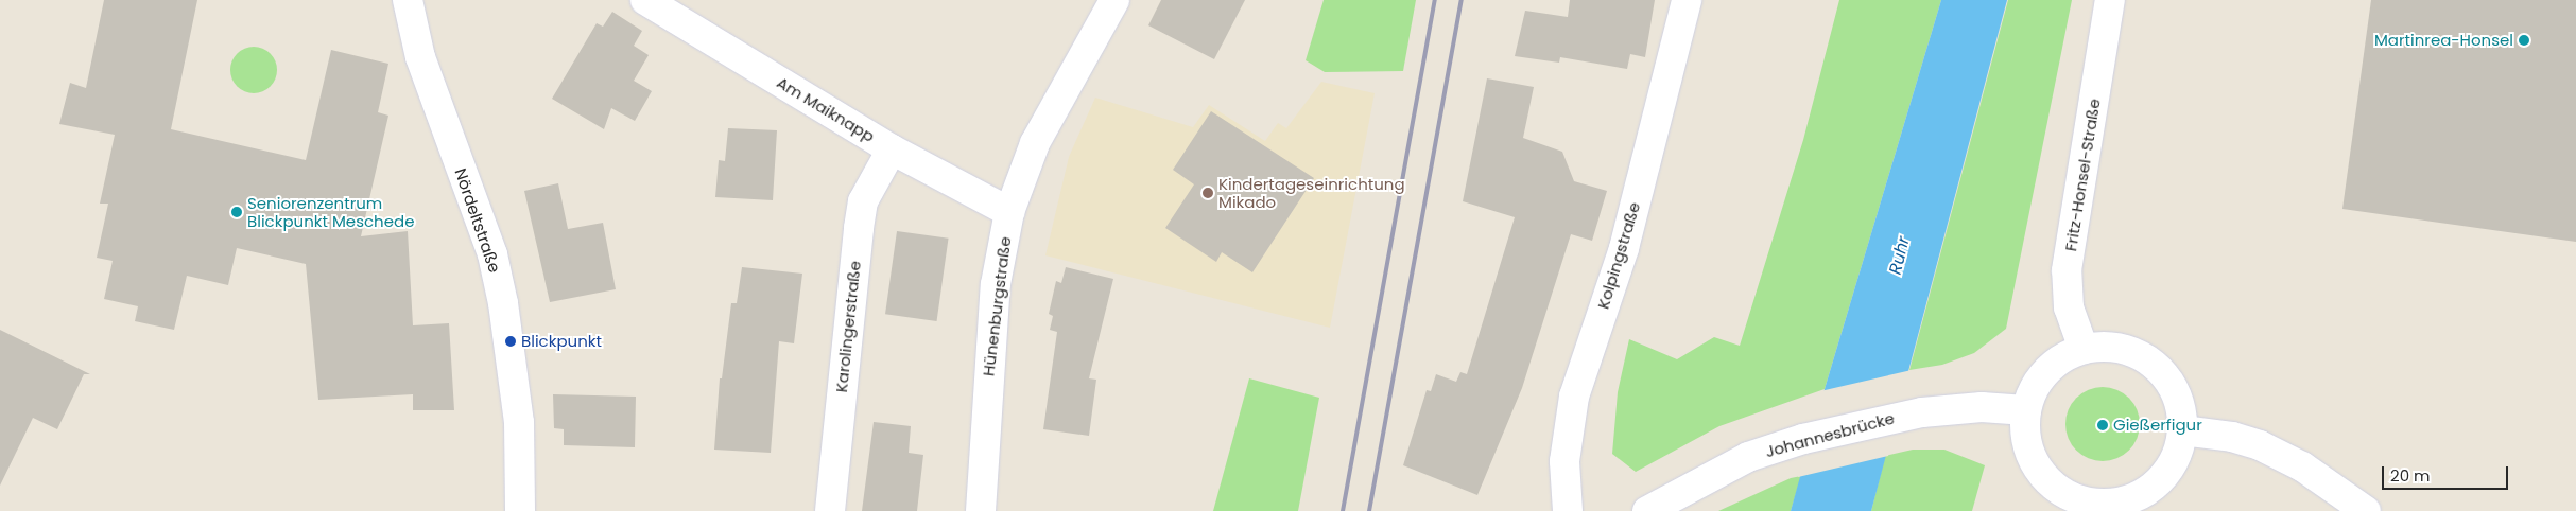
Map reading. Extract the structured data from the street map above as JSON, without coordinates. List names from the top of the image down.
{
  "streets": {
    "street": [
      "Am Maiknapp",
      "Fritz-Honsel-Straße",
      "Nördeltstraße",
      "Kolpingstraße",
      "Hünenburgstraße",
      "Karolingerstraße",
      "Johannesbrücke"
    ]
  },
  "crossings": [
    ["Am Maiknapp", "Hünenburgstraße"],
    ["Am Maiknapp", "Karolingerstraße"],
    ["Fritz-Honsel-Straße", "Johannesbrücke"]
  ],
  "water": ["Ruhr"],
  "places": [
    "Martinrea-Honsel",
    "Kindertageseinrichtung Mikado",
    "Seniorenzentrum Blickpunkt Meschede",
    "Blickpunkt",
    "Gießerfigur"
  ],
  "scale_bar": "20 m"
}
